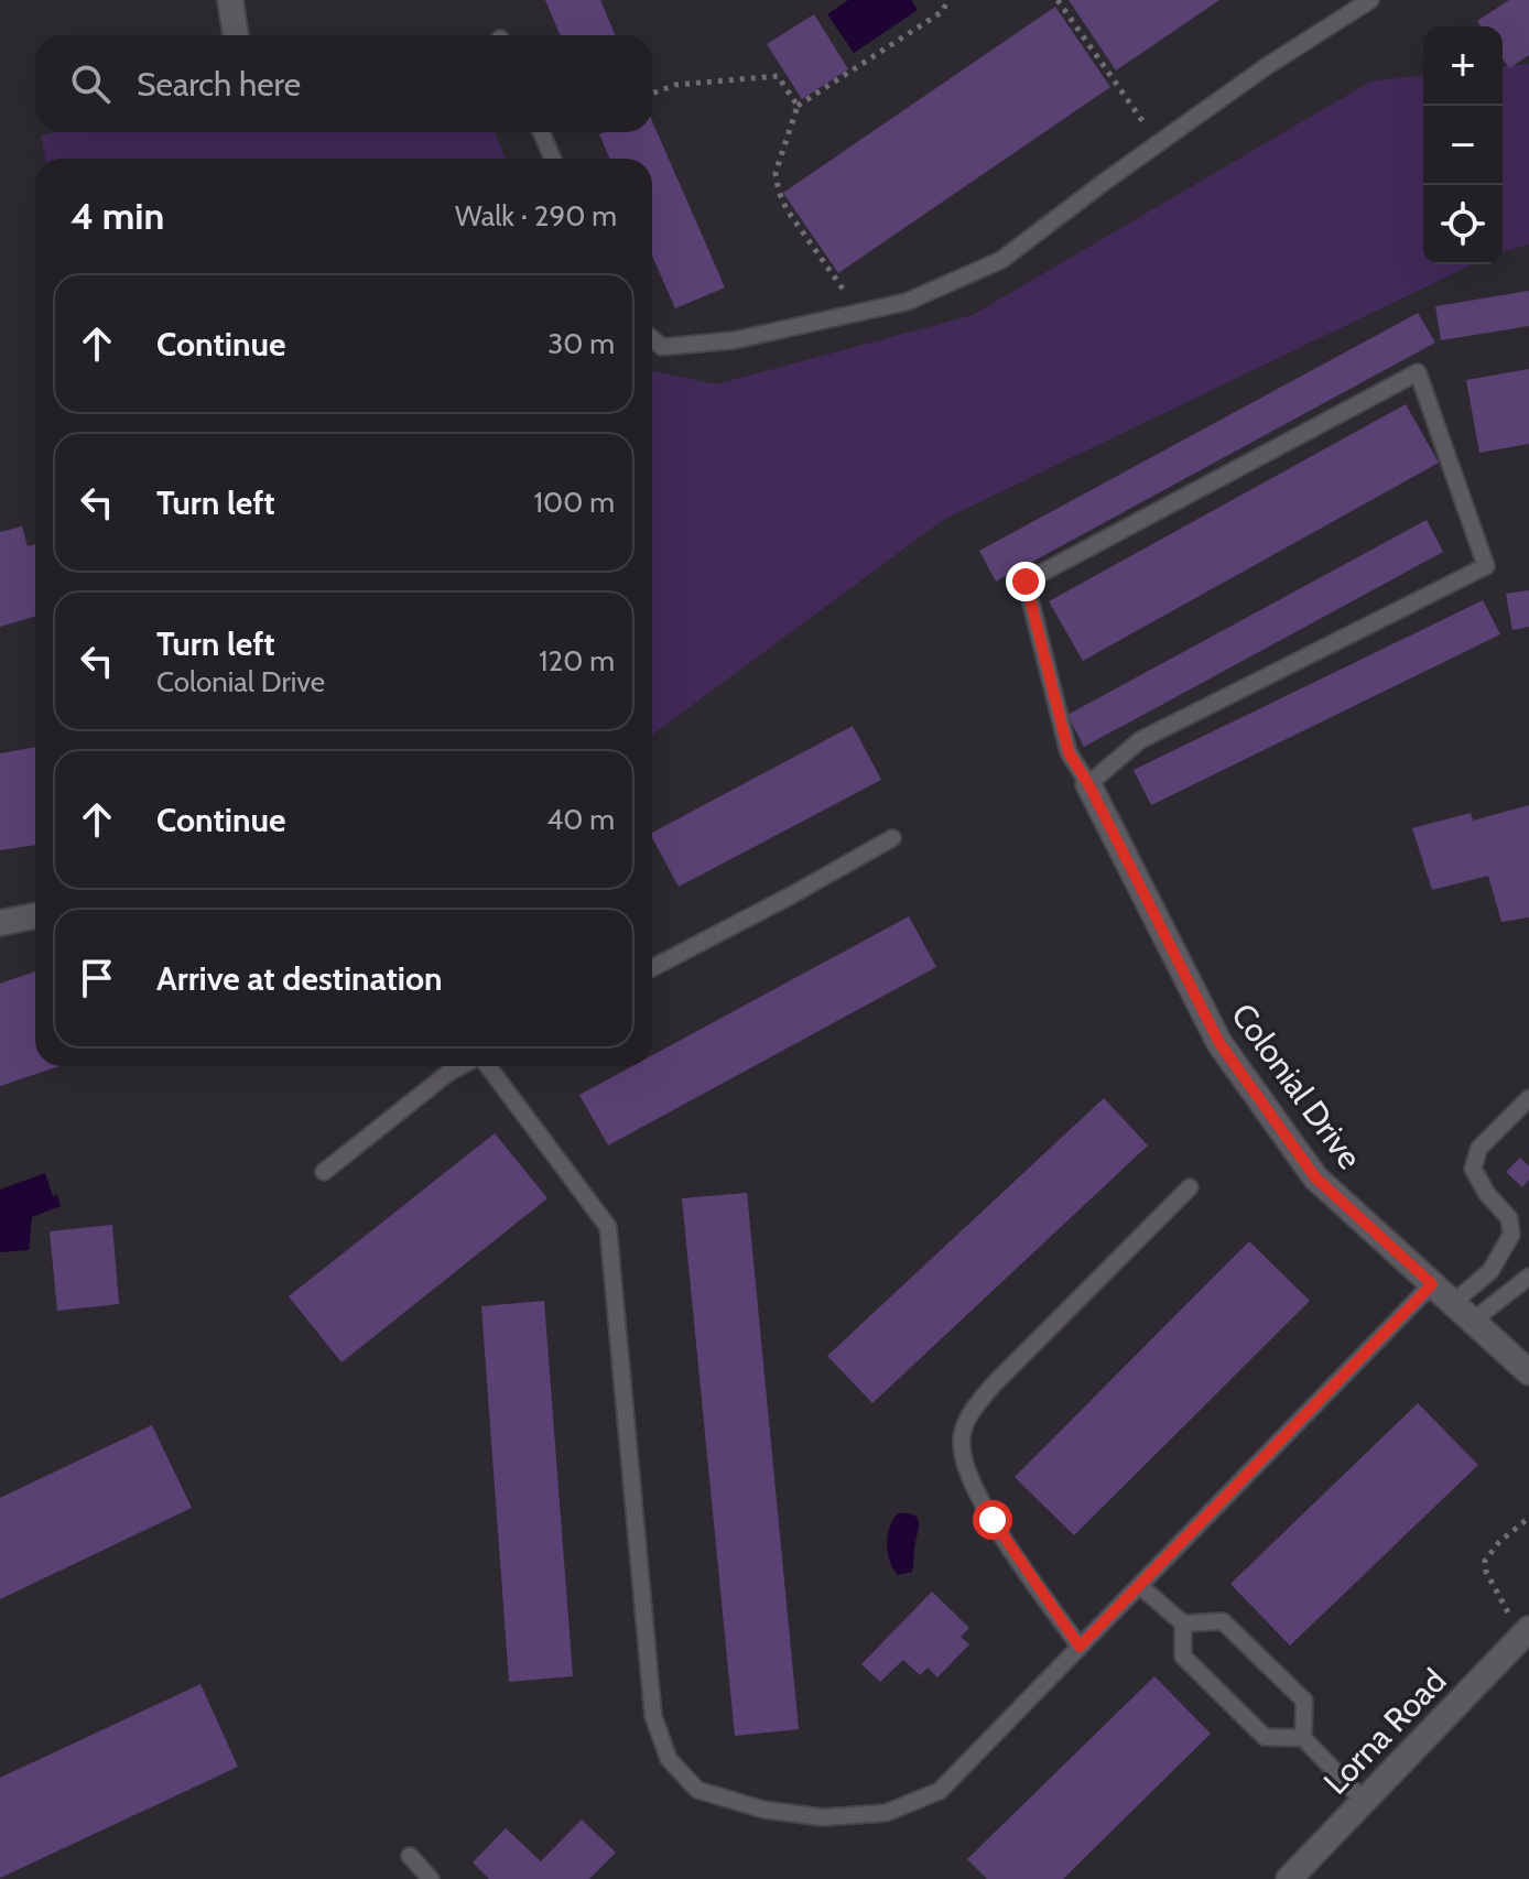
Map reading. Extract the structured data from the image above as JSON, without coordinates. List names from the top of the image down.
{
  "streets": {
    "street": ["Colonial Drive", "Lorna Road"]
  },
  "page": {
    "map_buttons": ["+", "−"],
    "search": "Search here",
    "heading": ["4 min", "Walk · 290 m"],
    "list": [
      ["Continue", "30 m"],
      ["Turn left", "100 m"],
      ["Turn left", "Colonial Drive", "120 m"],
      ["Continue", "40 m"],
      "Arrive at destination"
    ]
  }
}
